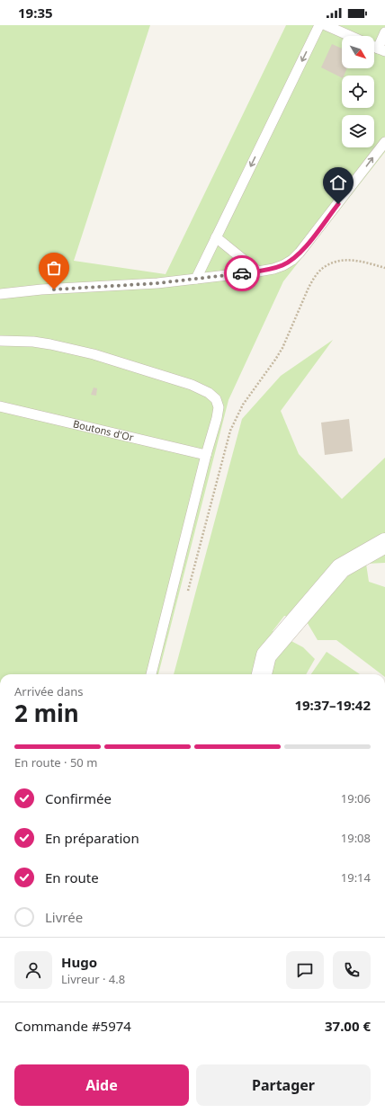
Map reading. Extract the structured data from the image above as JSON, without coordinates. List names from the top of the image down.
{
  "streets": {
    "lane": ["Boutons d'Or"]
  },
  "north": "bottom right",
  "page": {
    "status": "19:35",
    "heading": ["2 min", "Arrivée dans", "19:37–19:42"],
    "panel": [
      "Hugo",
      "Livreur · 4.8",
      "Commande #5974",
      "37.00 €"
    ],
    "bar": "En route · 50 m",
    "list": [
      ["Confirmée", "19:06"],
      ["En préparation", "19:08"],
      ["En route", "19:14"],
      "Livrée"
    ],
    "buttons": ["Aide", "Partager"]
  }
}
